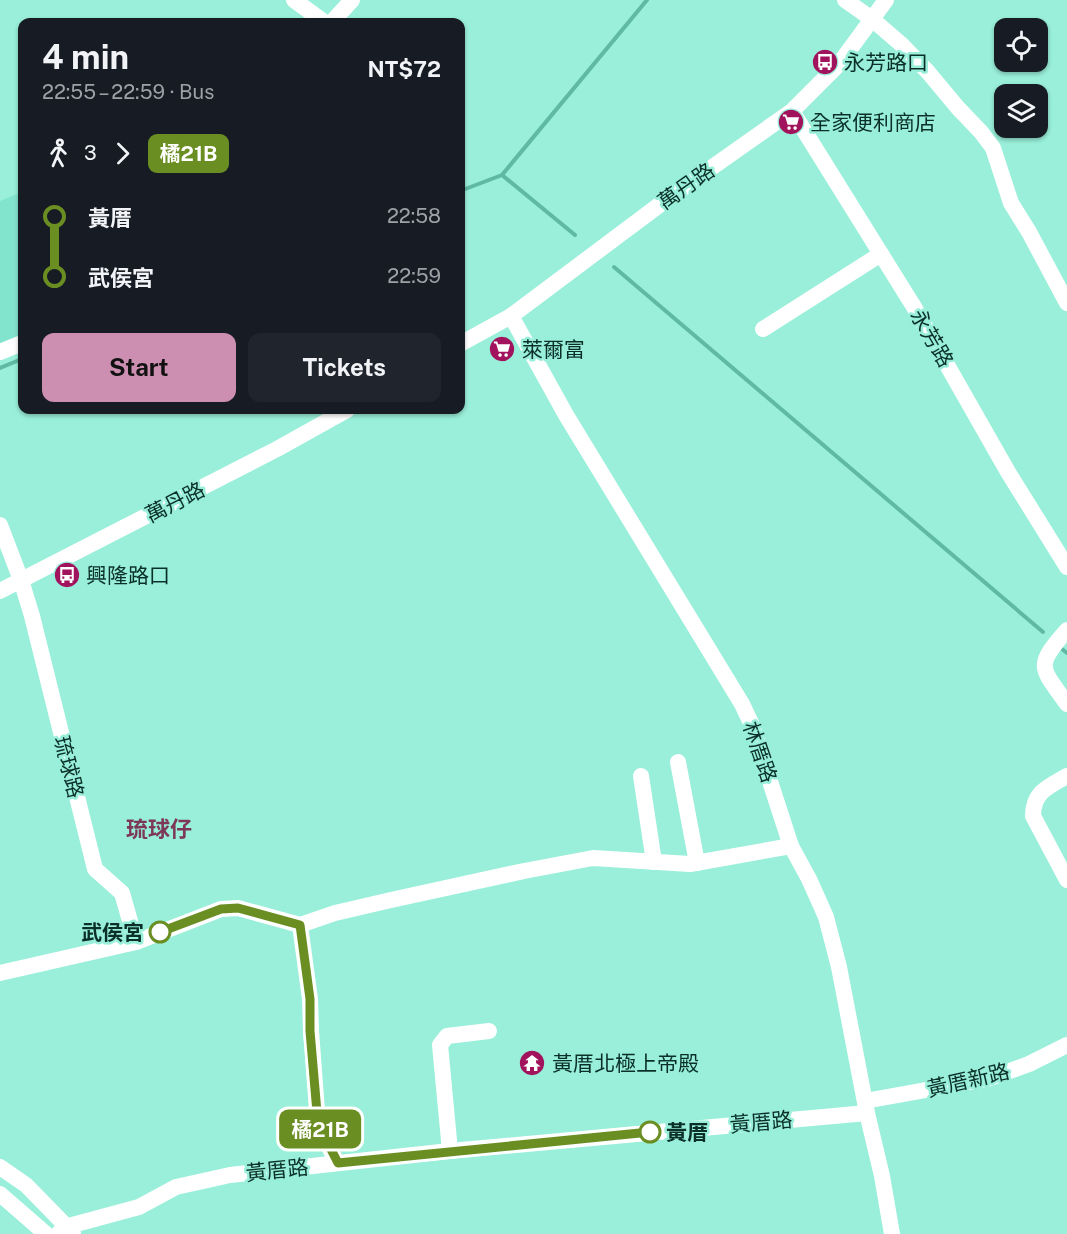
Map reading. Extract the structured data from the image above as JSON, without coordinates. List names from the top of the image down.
{
  "streets": {
    "street": [
      "萬丹路",
      "永芳路",
      "林厝路",
      "琉球路",
      "黃厝新路",
      "黃厝路"
    ]
  },
  "crossings": [
    ["萬丹路", "永芳路"],
    ["萬丹路", "林厝路"],
    ["萬丹路", "琉球路"],
    ["林厝路", "黃厝新路"],
    ["林厝路", "黃厝路"],
    ["黃厝新路", "黃厝路"]
  ],
  "districts": ["琉球仔"],
  "places": {
    "bus stop": ["永芳路口", "興隆路口"],
    "supermarket": ["全家便利商店", "萊爾富"],
    "other": ["武侯宮", "黃厝"],
    "temple": ["黃厝北極上帝殿"]
  },
  "lines": ["bus line 橘21B"],
  "page": {
    "on_map": "橘21B",
    "heading": ["4 min", "22:55 – 22:59 · Bus", "NT$72"],
    "legs": ["3", "橘21B"],
    "list": [
      {
        "name": "黃厝",
        "value": "22:58"
      },
      {
        "name": "武侯宮",
        "value": "22:59"
      }
    ],
    "buttons": ["Start", "Tickets"]
  }
}
